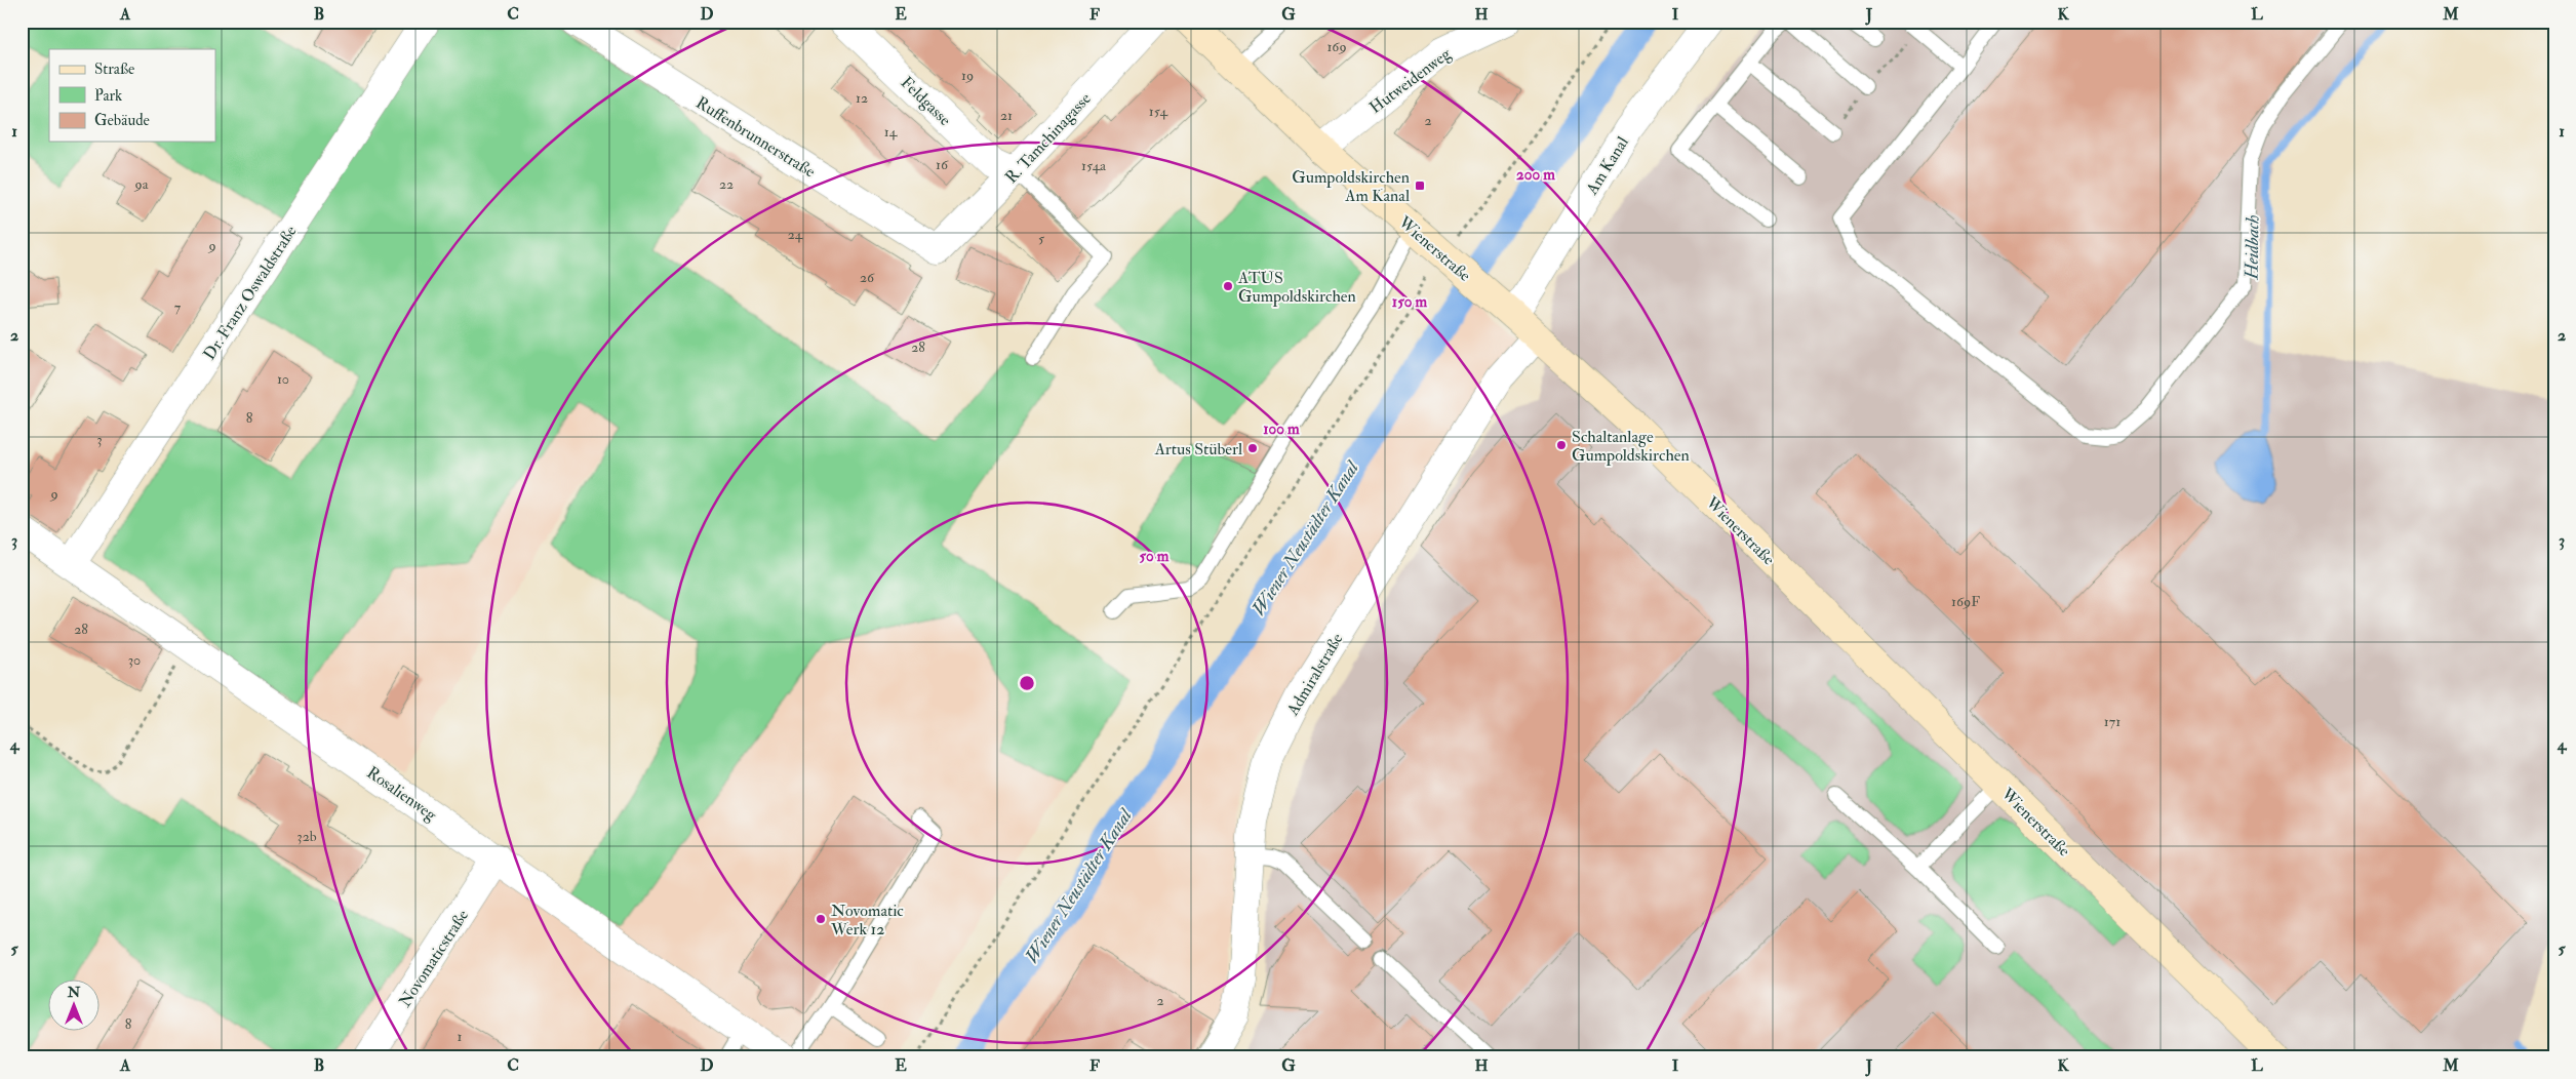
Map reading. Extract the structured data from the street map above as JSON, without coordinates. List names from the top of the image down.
{
  "streets": {
    "street": [
      "Hutweidenweg",
      "Feldgasse",
      "Ruffenbrunnerstraße",
      "R. Tamchinagasse",
      "Am Kanal",
      "Wienerstraße",
      "Dr. Franz Oswaldstraße",
      "Admiralstraße",
      "Rosalienweg",
      "Novomaticstraße"
    ]
  },
  "crossings": [
    ["Hutweidenweg", "Wienerstraße"],
    ["Feldgasse", "R. Tamchinagasse"],
    ["Ruffenbrunnerstraße", "R. Tamchinagasse"],
    ["Am Kanal", "Wienerstraße"],
    ["Wienerstraße", "Admiralstraße"],
    ["Dr. Franz Oswaldstraße", "Rosalienweg"],
    ["Rosalienweg", "Novomaticstraße"]
  ],
  "water": ["Heidbach", "Wiener Neustädter Kanal"],
  "places": {
    "transit": ["Gumpoldskirchen Am Kanal"],
    "other": [
      "ATUS Gumpoldskirchen",
      "Schaltanlage Gumpoldskirchen",
      "Artus Stüberl",
      "Novomatic Werk 12"
    ]
  },
  "house_numbers": [
    "169",
    "19",
    "12",
    "154",
    "21",
    "2",
    "14",
    "16",
    "154a",
    "9a",
    "22",
    "24",
    "5",
    "9",
    "26",
    "7",
    "28",
    "10",
    "8",
    "3",
    "9",
    "169F",
    "28",
    "30",
    "171",
    "32b",
    "2",
    "8",
    "1"
  ],
  "legend": ["Straße", "Park", "Gebäude"],
  "north": "top",
  "grid": {
    "columns": [
      "A",
      "B",
      "C",
      "D",
      "E",
      "F",
      "G",
      "H",
      "I",
      "J",
      "K",
      "L",
      "M"
    ],
    "rows": [
      "1",
      "2",
      "3",
      "4",
      "5"
    ]
  },
  "rings": [
    "200 m",
    "150 m",
    "100 m",
    "50 m"
  ]
}
